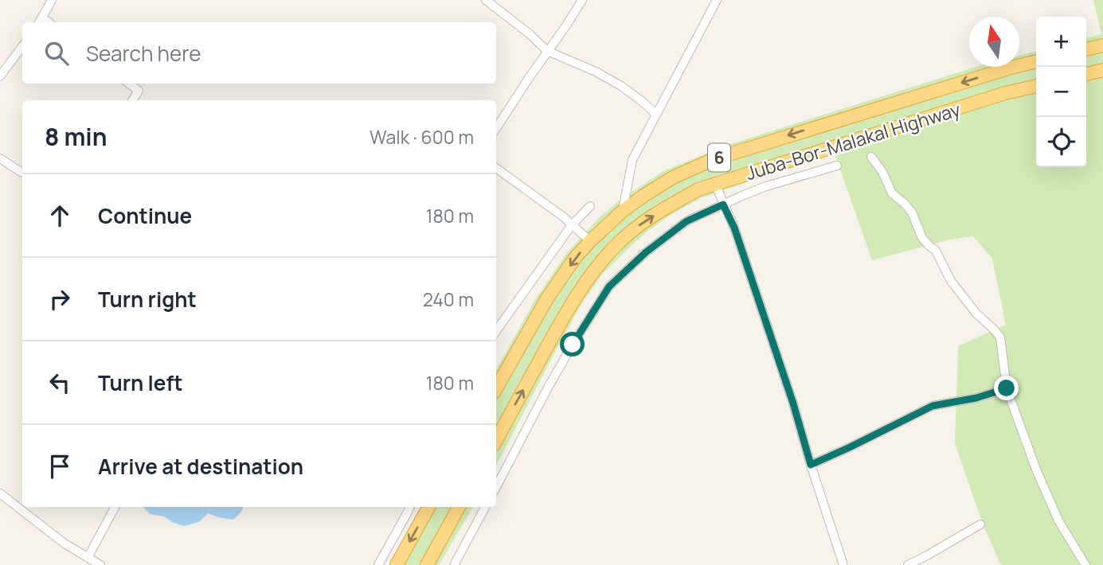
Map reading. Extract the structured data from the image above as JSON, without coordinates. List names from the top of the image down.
{
  "streets": {
    "highway": ["Juba-Bor-Malakal Highway", "6"]
  },
  "north": "top",
  "page": {
    "map_buttons": ["+", "−"],
    "search": "Search here",
    "heading": ["8 min", "Walk · 600 m"],
    "list": [
      ["Continue", "180 m"],
      ["Turn right", "240 m"],
      ["Turn left", "180 m"],
      "Arrive at destination"
    ]
  }
}
